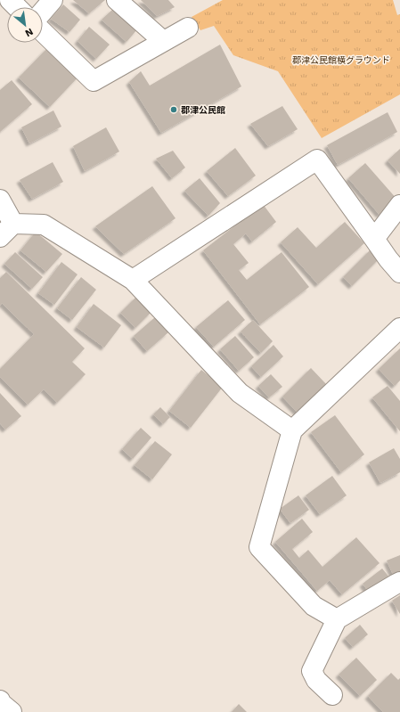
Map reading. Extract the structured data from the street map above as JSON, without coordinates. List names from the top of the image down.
{
  "parks": ["郡津公民館横グラウンド"],
  "places": ["郡津公民館"],
  "north": "bottom right"
}
